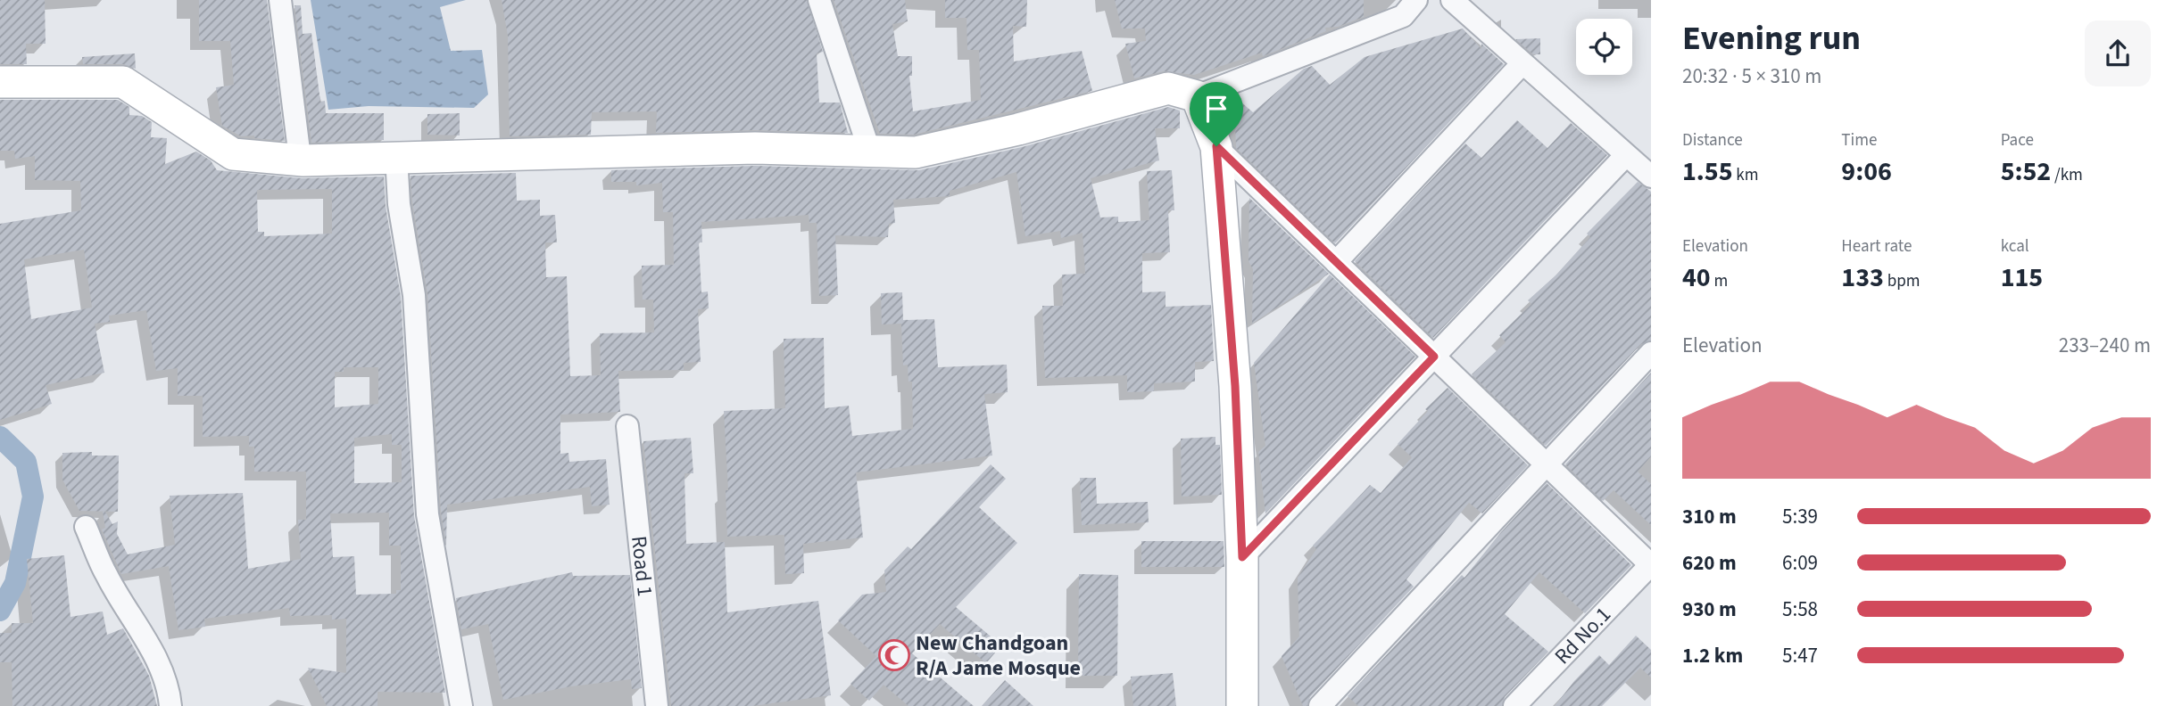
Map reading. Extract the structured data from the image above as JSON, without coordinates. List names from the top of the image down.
{
  "streets": {
    "street": ["Road 1", "Rd No.1"]
  },
  "places": {
    "mosque": ["New Chandgoan R/A Jame Mosque"]
  },
  "page": {
    "heading": ["Evening run", "20:32 · 5 × 310 m"],
    "stats": [
      ["Distance", "1.55 km"],
      ["Time", "9:06"],
      ["Pace", "5:52 /km"],
      ["Elevation", "40 m"],
      ["Heart rate", "133 bpm"],
      ["kcal", "115"]
    ],
    "chart": ["Elevation", "233–240 m"],
    "list": [
      {
        "name": "310 m",
        "note": "5:39"
      },
      {
        "name": "620 m",
        "note": "6:09"
      },
      {
        "name": "930 m",
        "note": "5:58"
      },
      {
        "name": "1.2 km",
        "note": "5:47"
      }
    ]
  }
}
